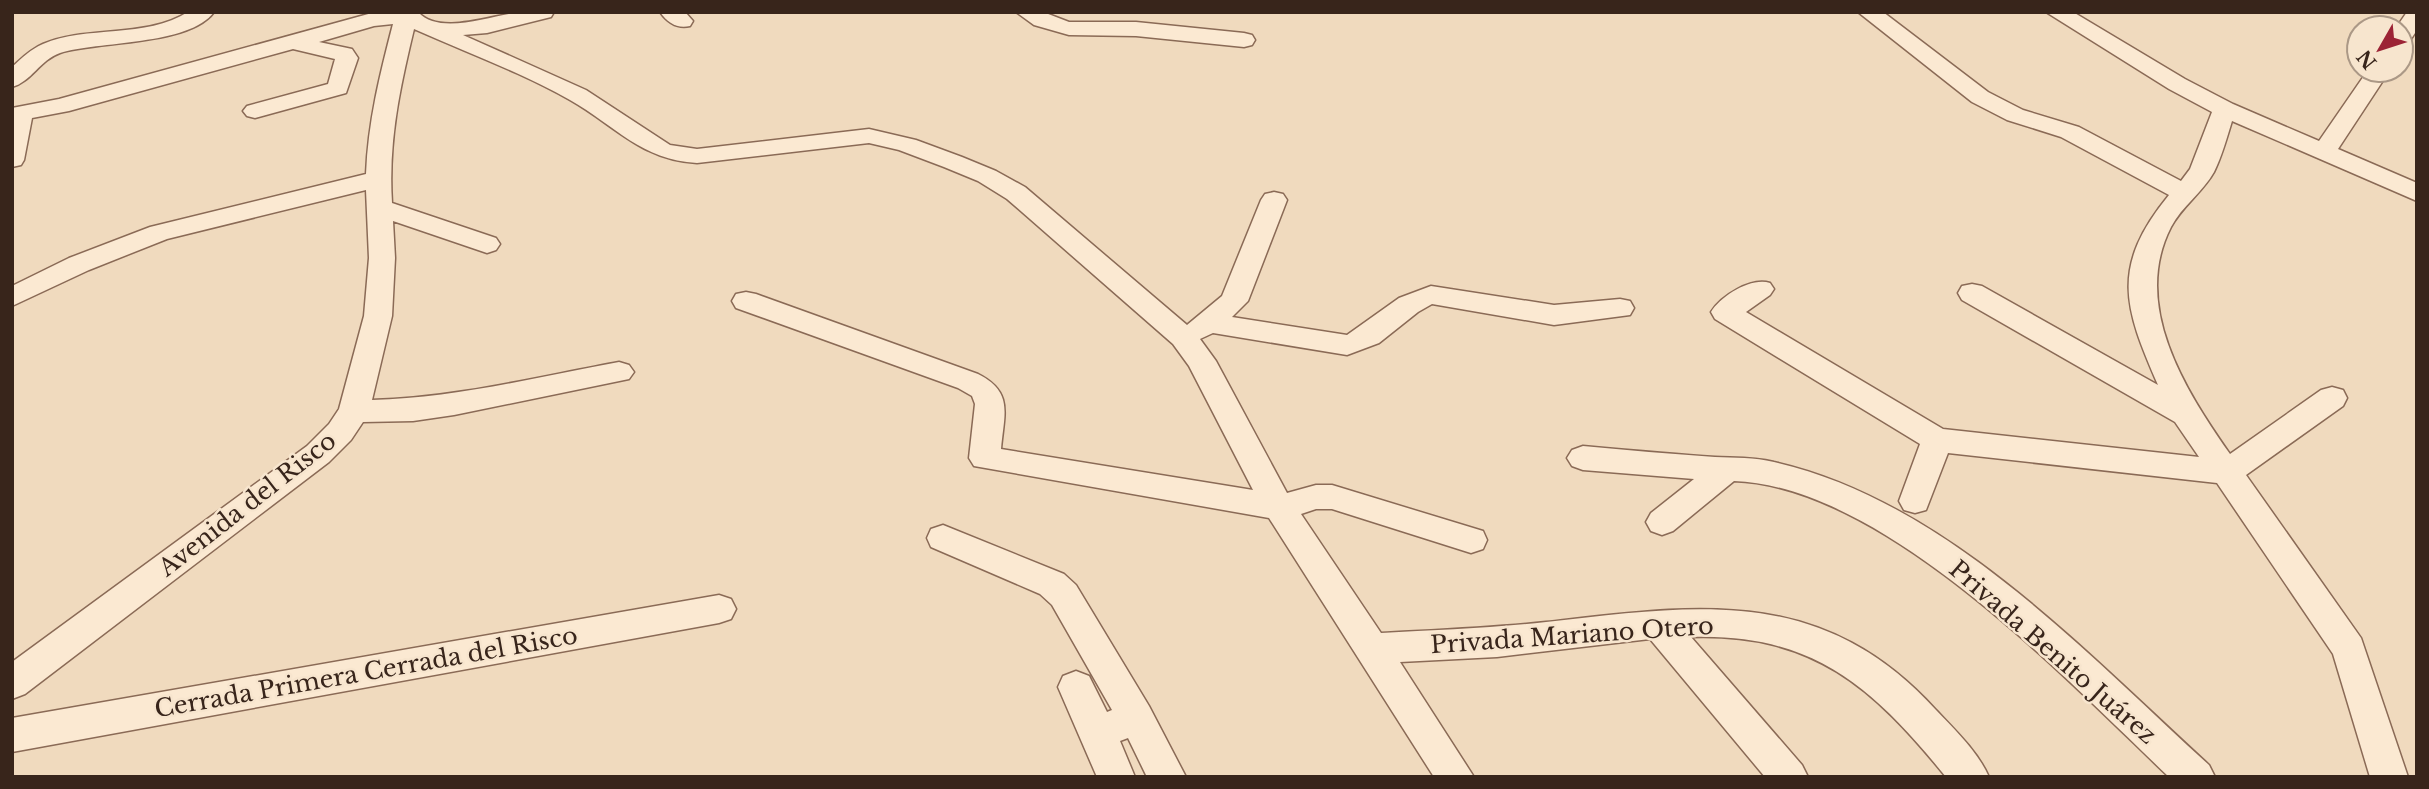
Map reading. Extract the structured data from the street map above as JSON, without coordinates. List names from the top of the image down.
{
  "streets": {
    "street": [
      "Avenida del Risco",
      "Privada Mariano Otero",
      "Privada Benito Juárez",
      "Cerrada Primera Cerrada del Risco"
    ]
  },
  "north": "bottom left"
}
